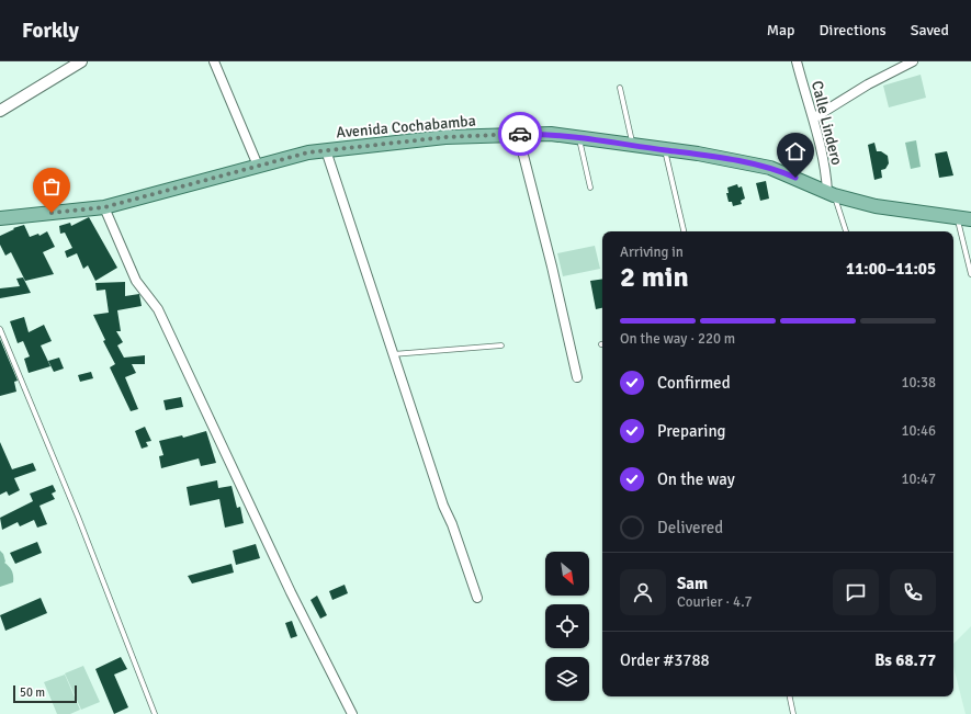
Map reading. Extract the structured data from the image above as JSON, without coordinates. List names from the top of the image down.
{
  "streets": {
    "main road": ["Avenida Cochabamba"],
    "street": ["Calle Lindero"]
  },
  "crossings": [
    ["Calle Lindero", "Avenida Cochabamba"]
  ],
  "scale_bar": "50 m",
  "north": "bottom right",
  "page": {
    "header": "Forkly",
    "nav": ["Map", "Directions", "Saved"],
    "heading": ["2 min", "Arriving in", "11:00–11:05"],
    "panel": [
      "Sam",
      "Courier · 4.7",
      "Order #3788",
      "Bs 68.77"
    ],
    "bar": "On the way · 220 m",
    "list": [
      ["Confirmed", "10:38"],
      ["Preparing", "10:46"],
      ["On the way", "10:47"],
      "Delivered"
    ],
    "scale": "50 m"
  }
}
